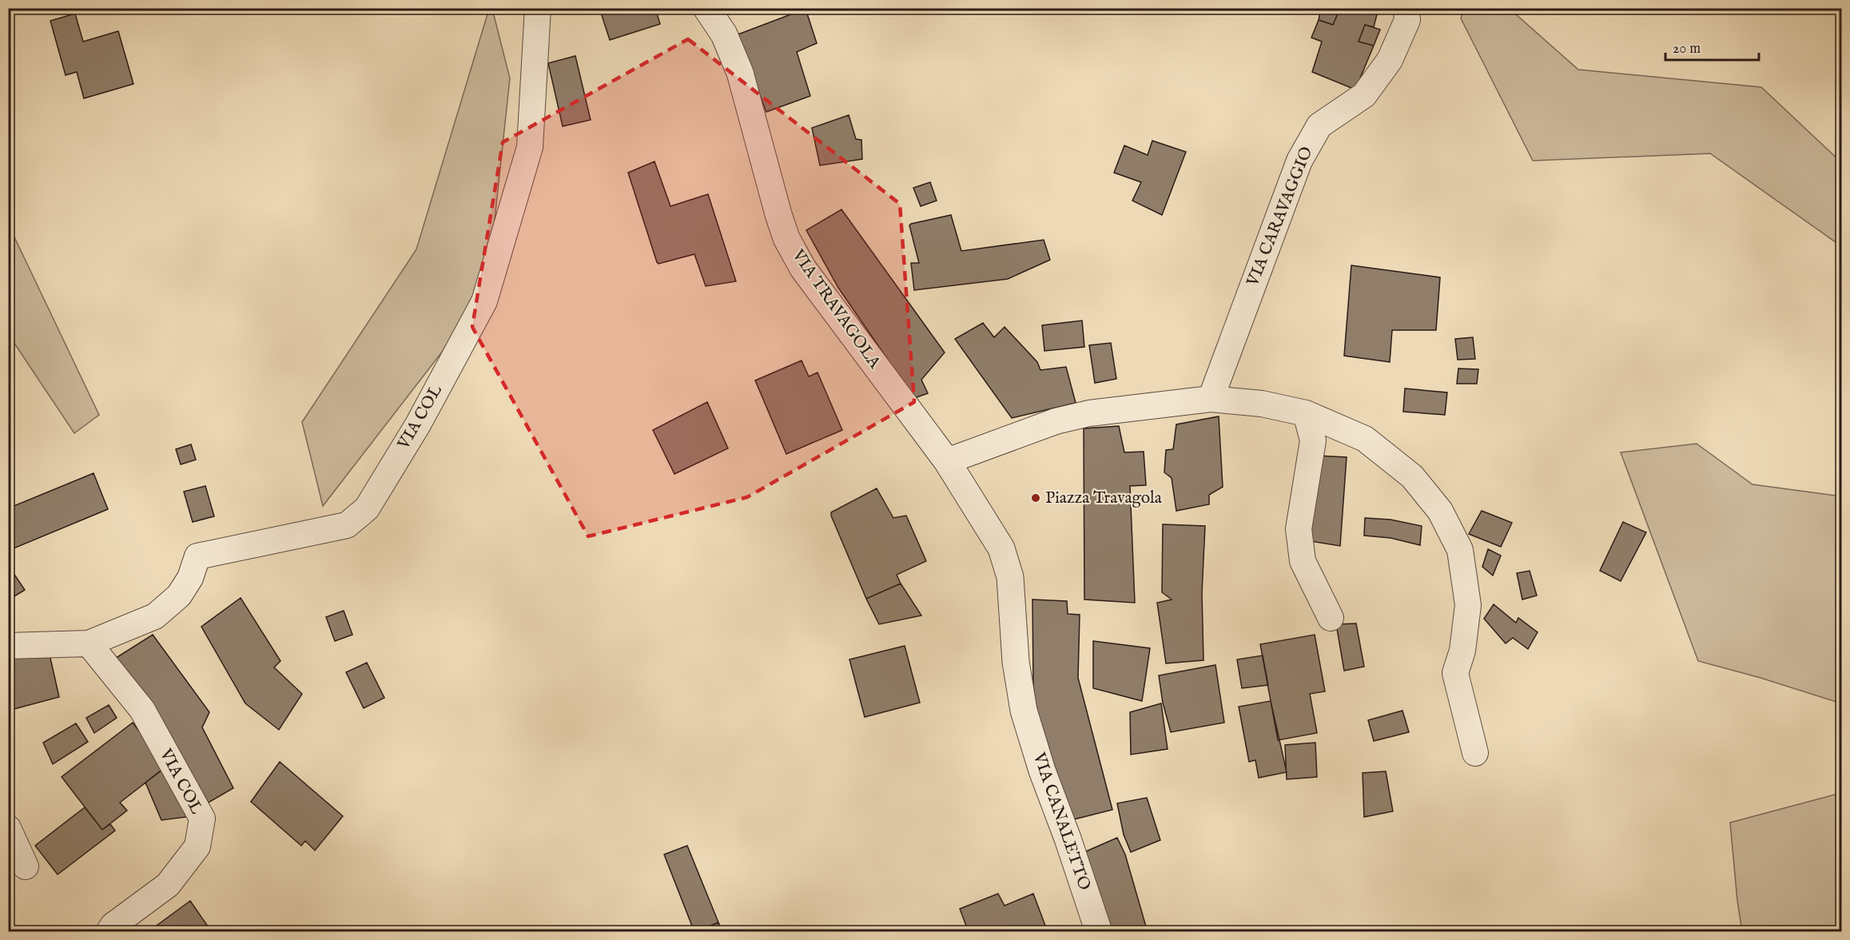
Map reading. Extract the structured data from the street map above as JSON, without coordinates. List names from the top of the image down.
{
  "streets": {
    "street": [
      "VIA CARAVAGGIO",
      "VIA TRAVAGOLA",
      "VIA COL",
      "VIA CANALETTO"
    ]
  },
  "crossings": [
    ["VIA TRAVAGOLA", "VIA CANALETTO"]
  ],
  "places": ["Piazza Travagola"],
  "scale_bar": "20 m"
}
